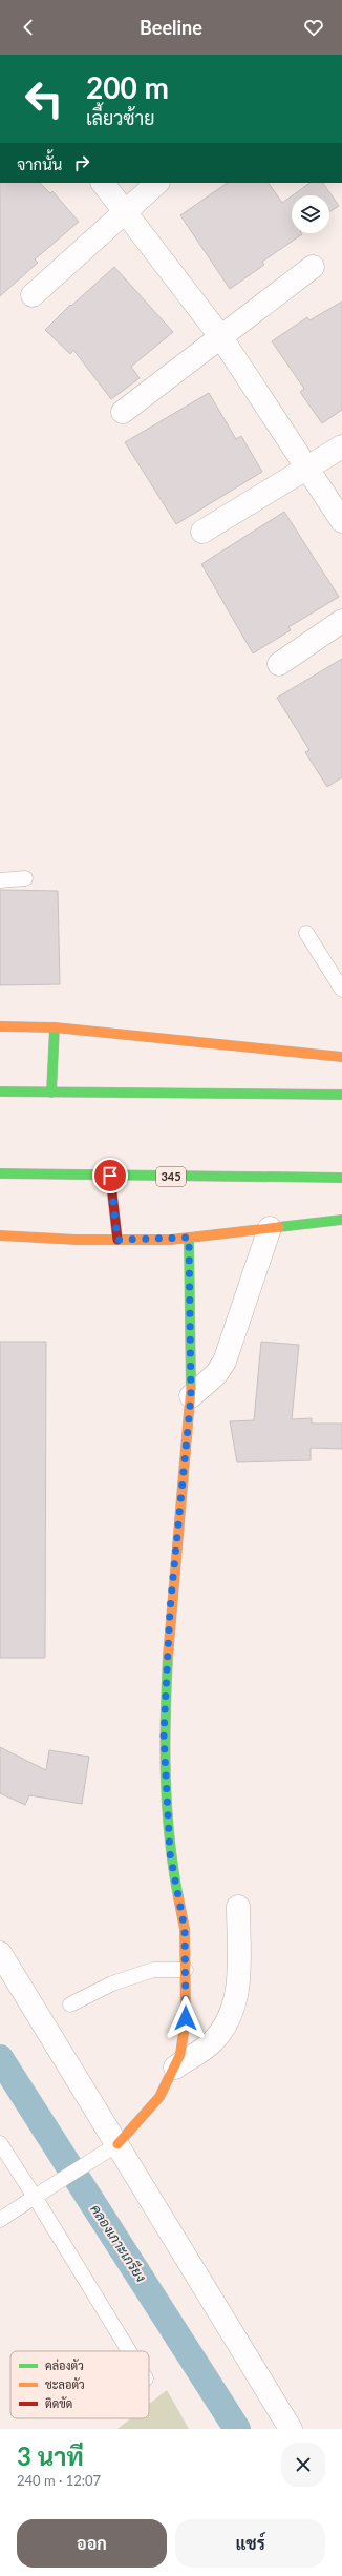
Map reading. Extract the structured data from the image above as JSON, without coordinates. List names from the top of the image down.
{
  "streets": {
    "main road": ["345"]
  },
  "water": ["คลองเกาะเกรียง"],
  "legend": ["คล่องตัว", "ชะลอตัว", "ติดขัด"],
  "page": {
    "header": "Beeline",
    "turn": ["200 m", "เลี้ยวซ้าย"],
    "then": "จากนั้น",
    "heading": ["3 นาที", "240 m · 12:07"],
    "buttons": ["ออก", "แชร์"]
  }
}
